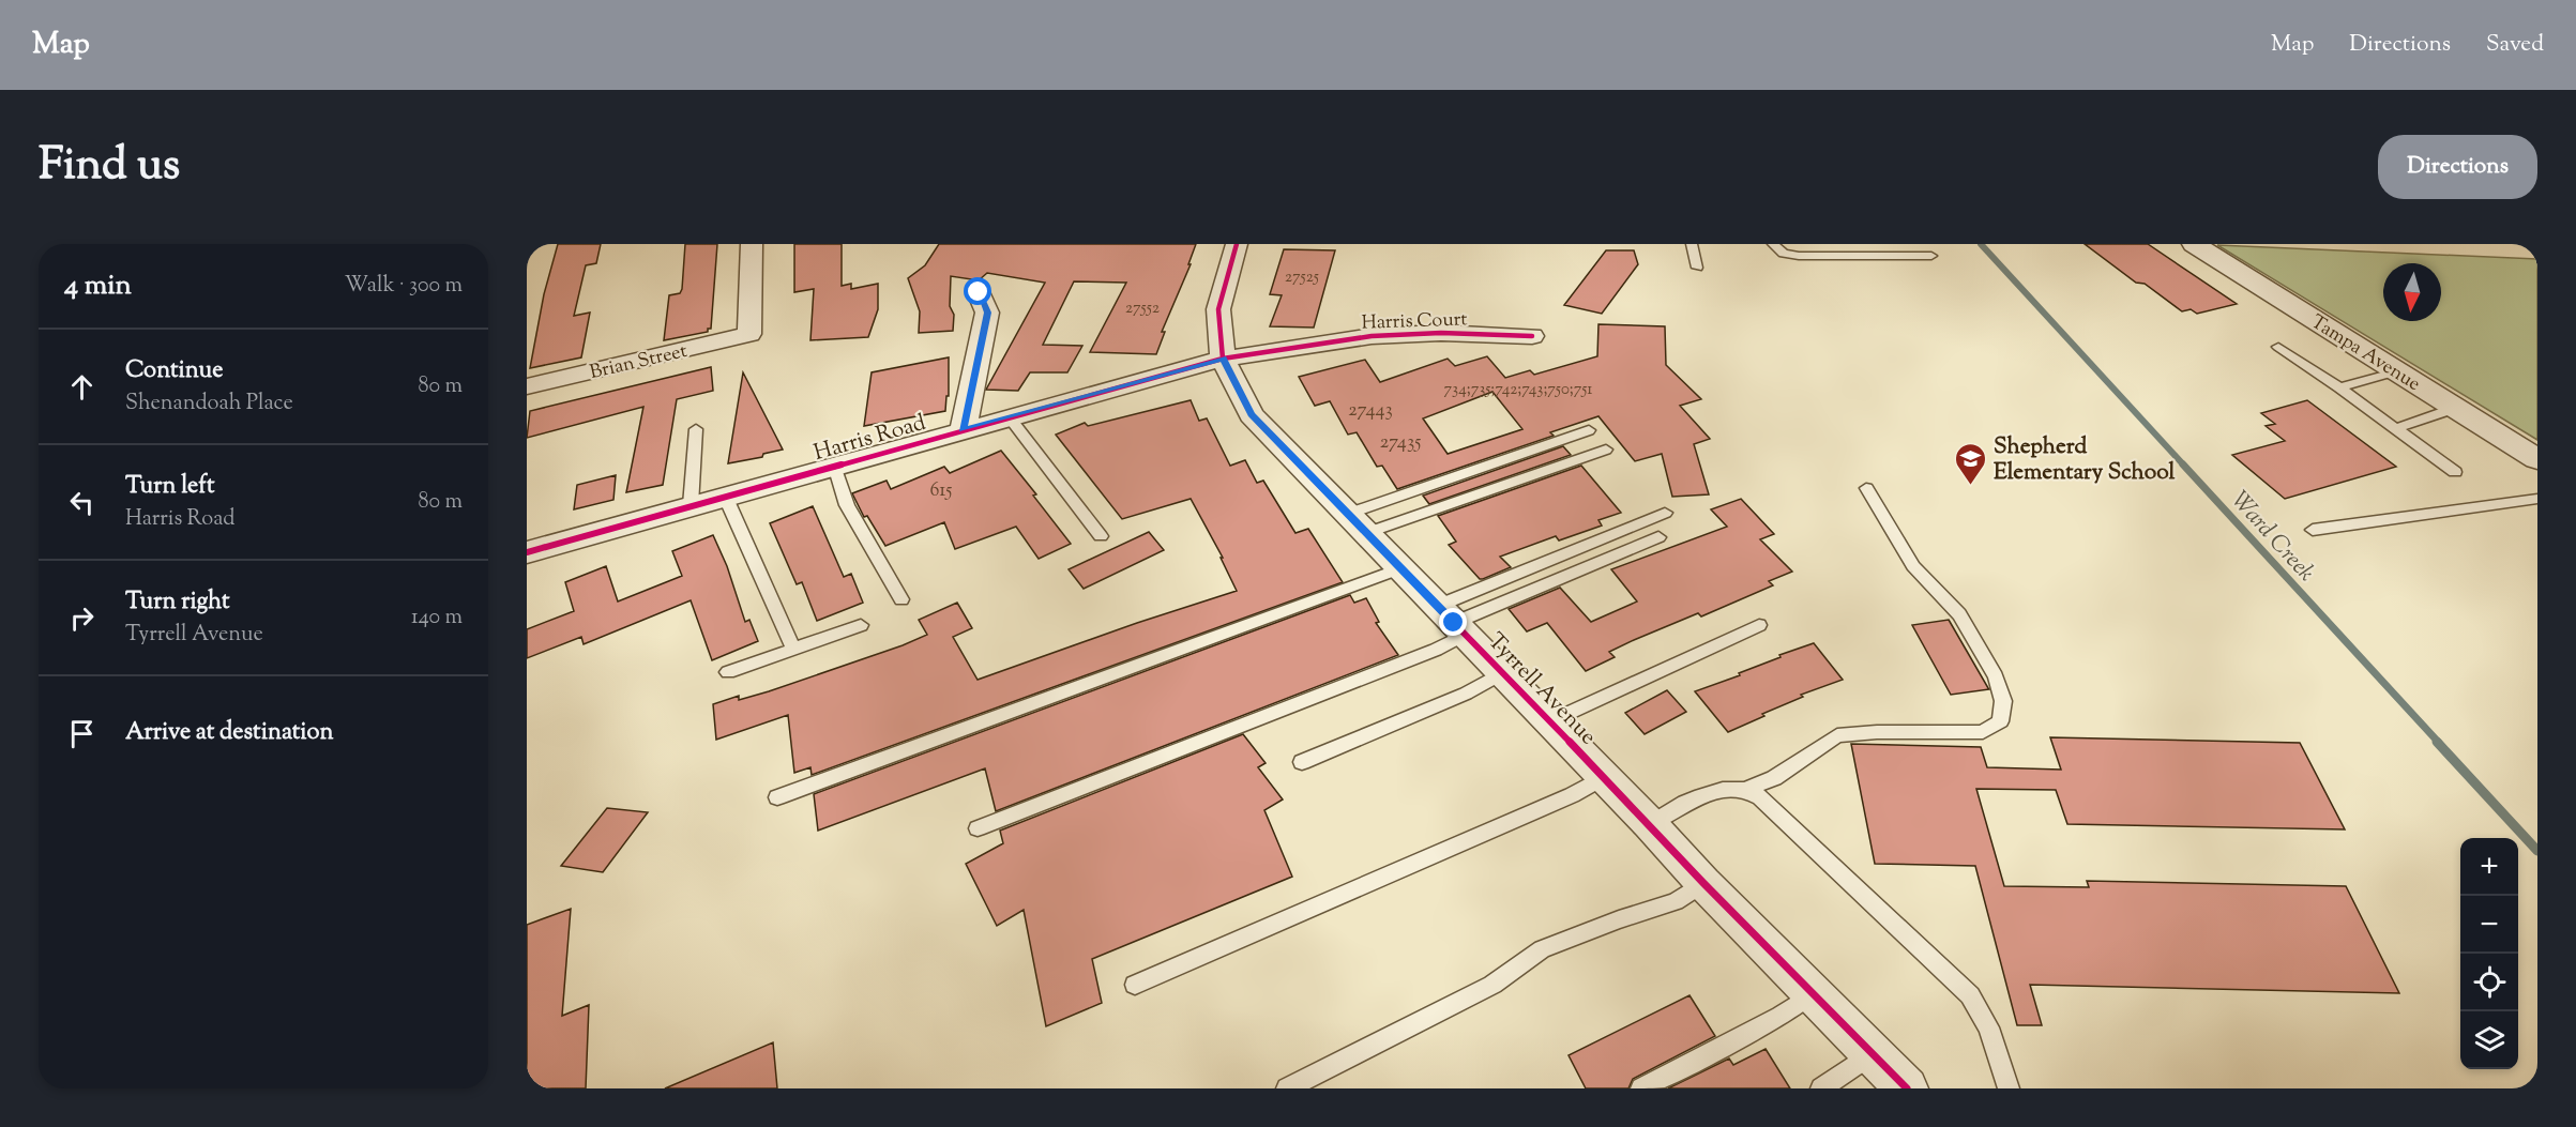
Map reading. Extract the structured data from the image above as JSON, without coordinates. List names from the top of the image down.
{
  "streets": {
    "street": [
      "Harris Court",
      "Tampa Avenue",
      "Brian Street",
      "Harris Road",
      "Tyrrell Avenue"
    ]
  },
  "crossings": [
    ["Harris Court", "Harris Road"],
    ["Harris Court", "Tyrrell Avenue"],
    ["Harris Road", "Tyrrell Avenue"]
  ],
  "water": ["Ward Creek"],
  "places": {
    "school or university": ["Shepherd Elementary School"]
  },
  "house_numbers": [
    "27525",
    "27552",
    "734;735;742;743;750;751",
    "27443",
    "27435",
    "615"
  ],
  "north": "bottom",
  "page": {
    "header": "Map",
    "nav": ["Map", "Directions", "Saved"],
    "title": "Find us",
    "buttons": "Directions",
    "heading": ["4 min", "Walk · 300 m"],
    "list": [
      ["Continue", "Shenandoah Place", "80 m"],
      ["Turn left", "Harris Road", "80 m"],
      ["Turn right", "Tyrrell Avenue", "140 m"],
      "Arrive at destination"
    ],
    "map_buttons": ["+", "−"]
  }
}
